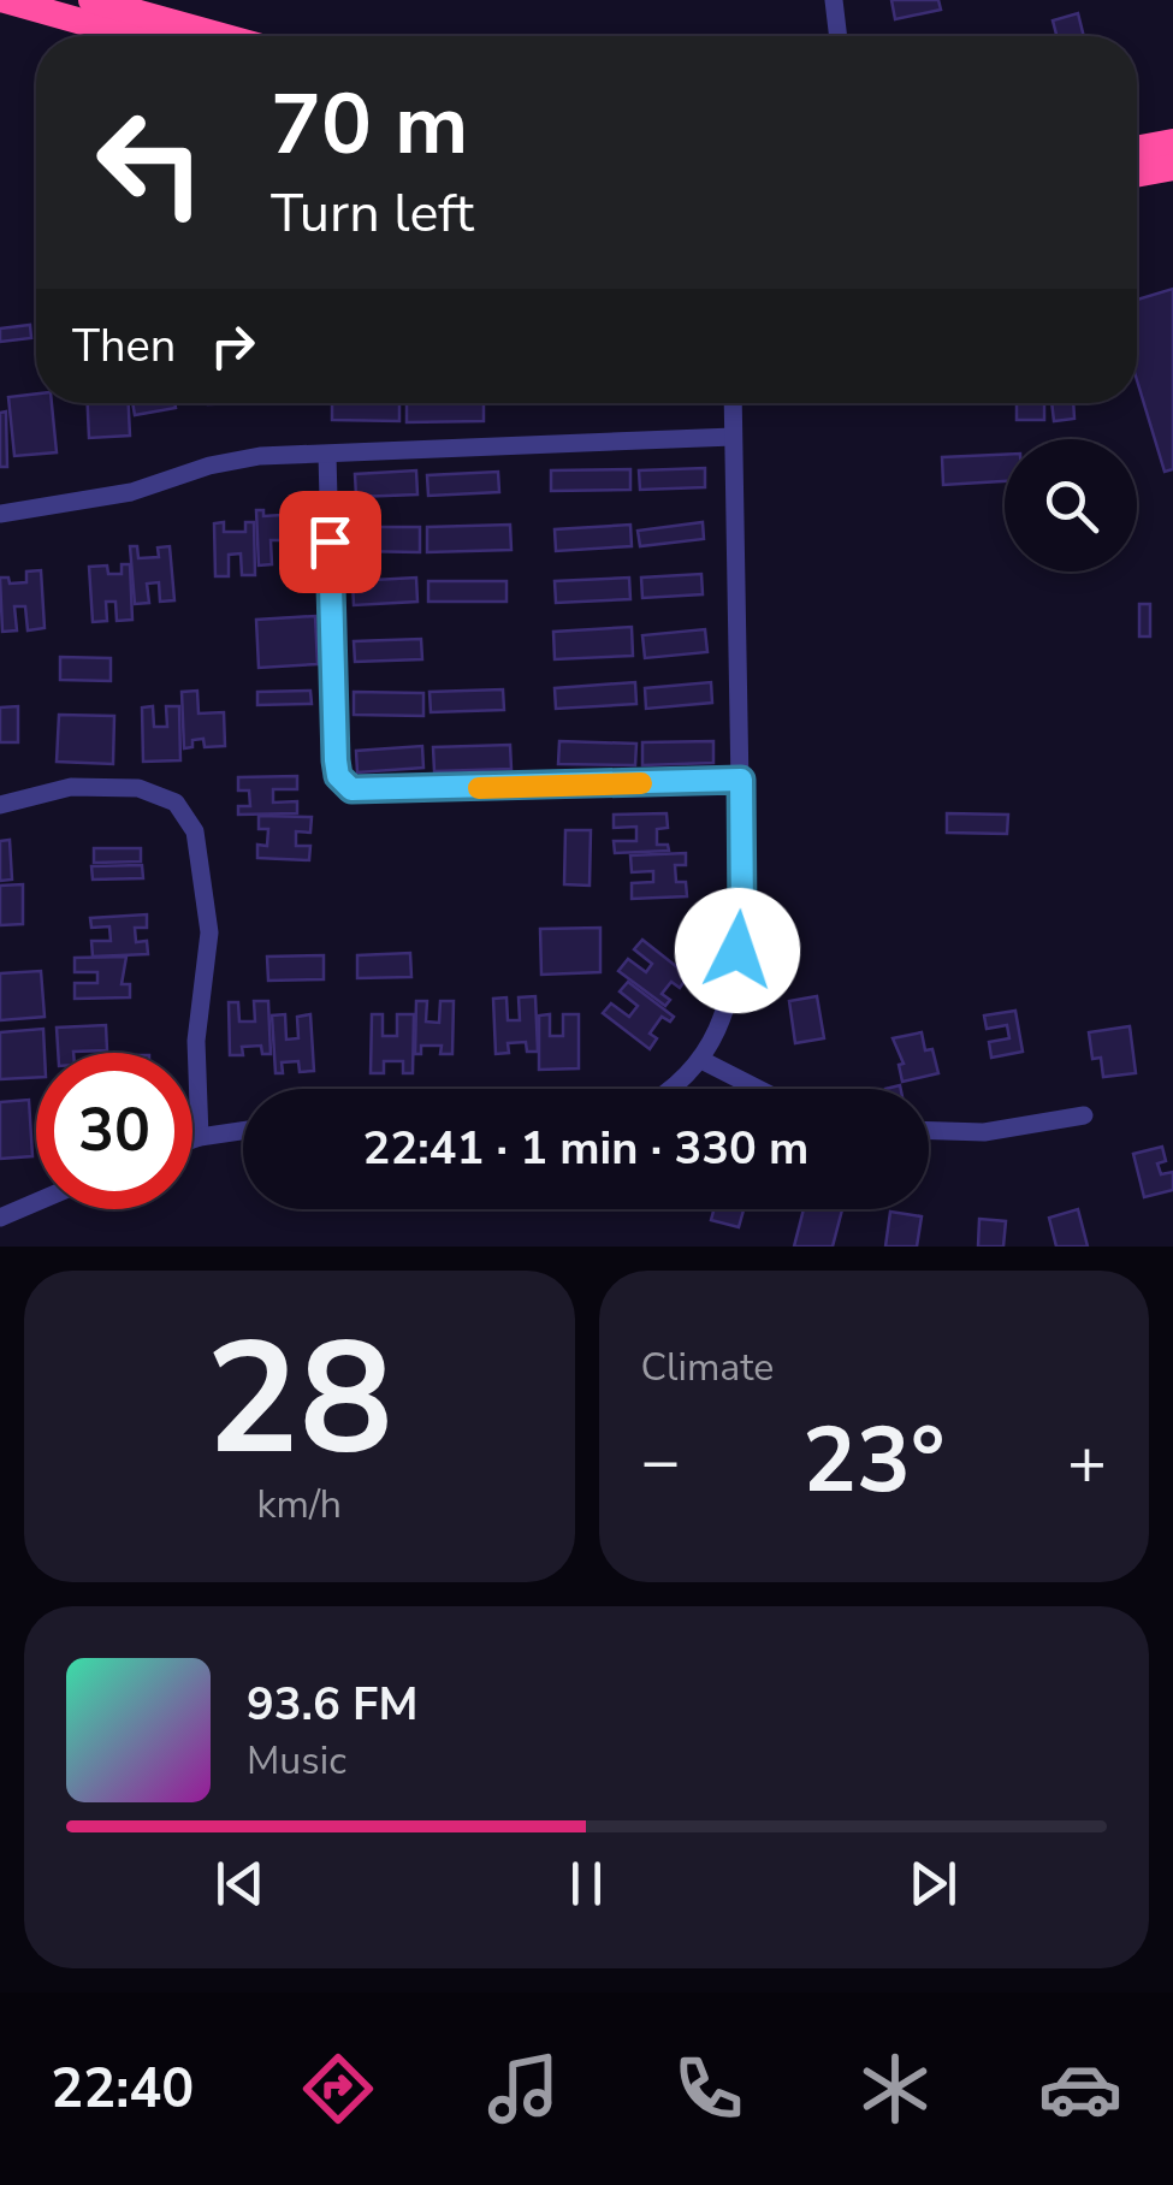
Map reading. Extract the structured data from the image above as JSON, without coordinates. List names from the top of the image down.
{
  "page": {
    "turn": ["70 m", "Turn left"],
    "then": "Then",
    "limit": "30",
    "trip": "22:41 · 1 min · 330 m",
    "tile": [
      ["28", "km/h"],
      "Climate"
    ],
    "heat": ["−", "23°", "+"],
    "song": ["93.6 FM", "Music"],
    "tabs": "22:40"
  }
}
